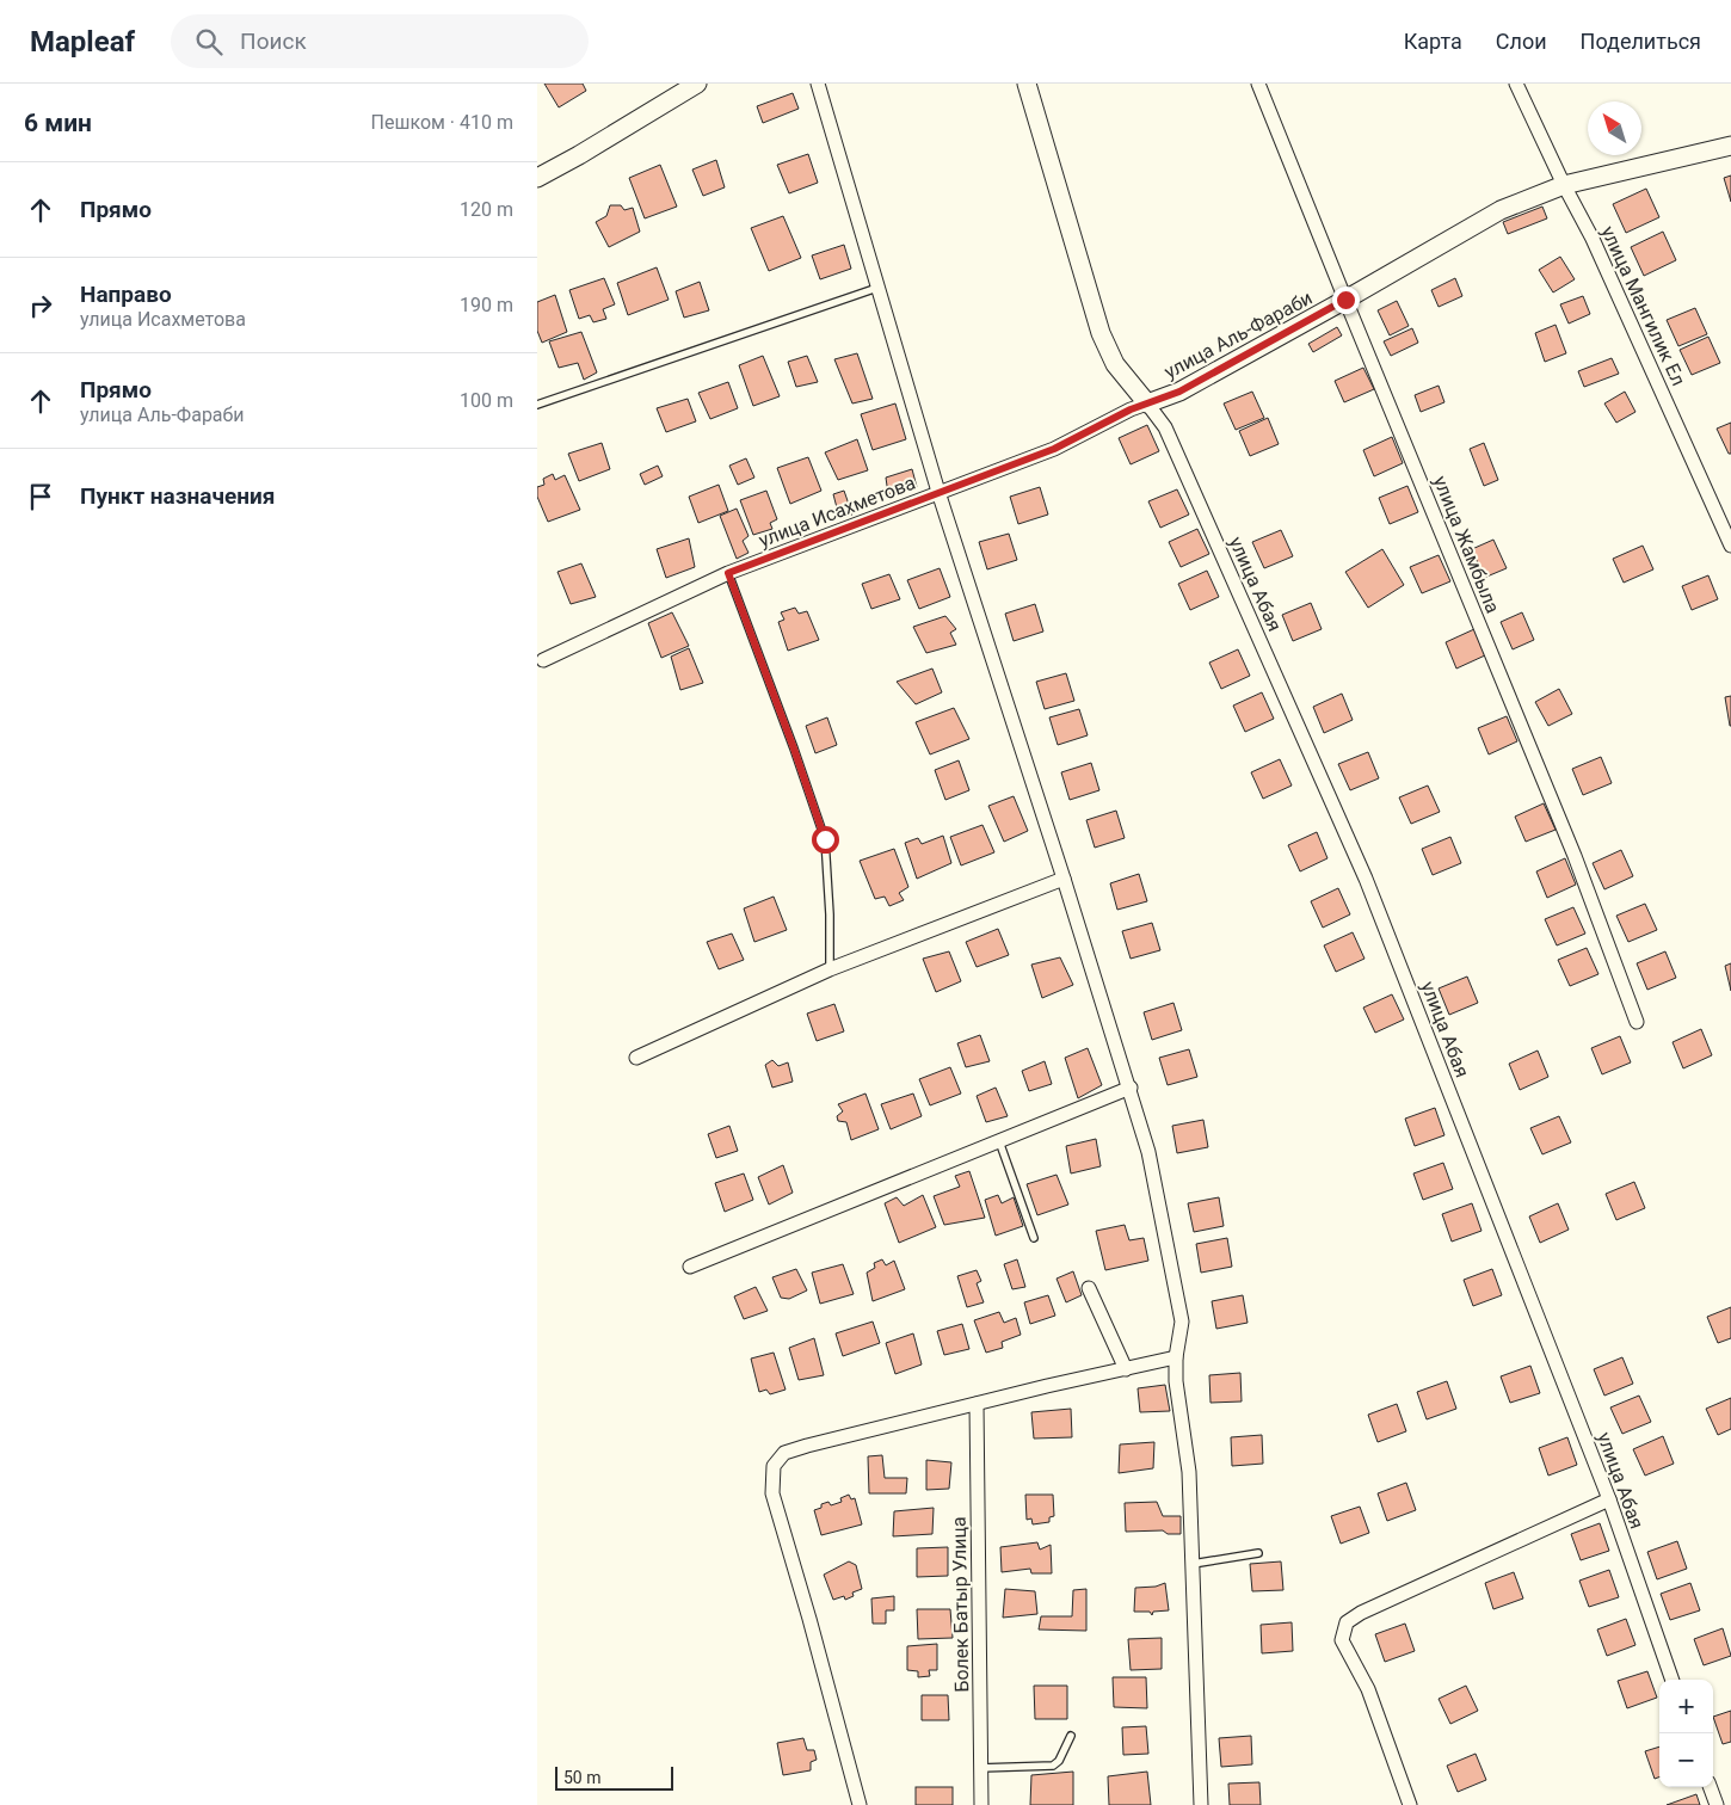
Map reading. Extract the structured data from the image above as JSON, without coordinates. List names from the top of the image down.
{
  "streets": {
    "street": [
      "улица Мангилик Ел",
      "улица Аль-Фараби",
      "улица Исахметова",
      "улица Жамбыла",
      "улица Абая",
      "Болек Батыр Улица"
    ]
  },
  "crossings": [
    ["улица Мангилик Ел", "улица Аль-Фараби"],
    ["улица Аль-Фараби", "улица Исахметова"],
    ["улица Аль-Фараби", "улица Жамбыла"],
    ["улица Аль-Фараби", "улица Абая"],
    ["улица Исахметова", "улица Абая"]
  ],
  "scale_bar": "50 m",
  "north": "top left",
  "page": {
    "header": "Mapleaf",
    "search": "Поиск",
    "nav": ["Карта", "Слои", "Поделиться"],
    "heading": ["6 мин", "Пешком · 410 m"],
    "list": [
      ["Прямо", "120 m"],
      ["Направо", "улица Исахметова", "190 m"],
      ["Прямо", "улица Аль-Фараби", "100 m"],
      "Пункт назначения"
    ],
    "map_buttons": ["+", "−"],
    "scale": "50 m"
  }
}
